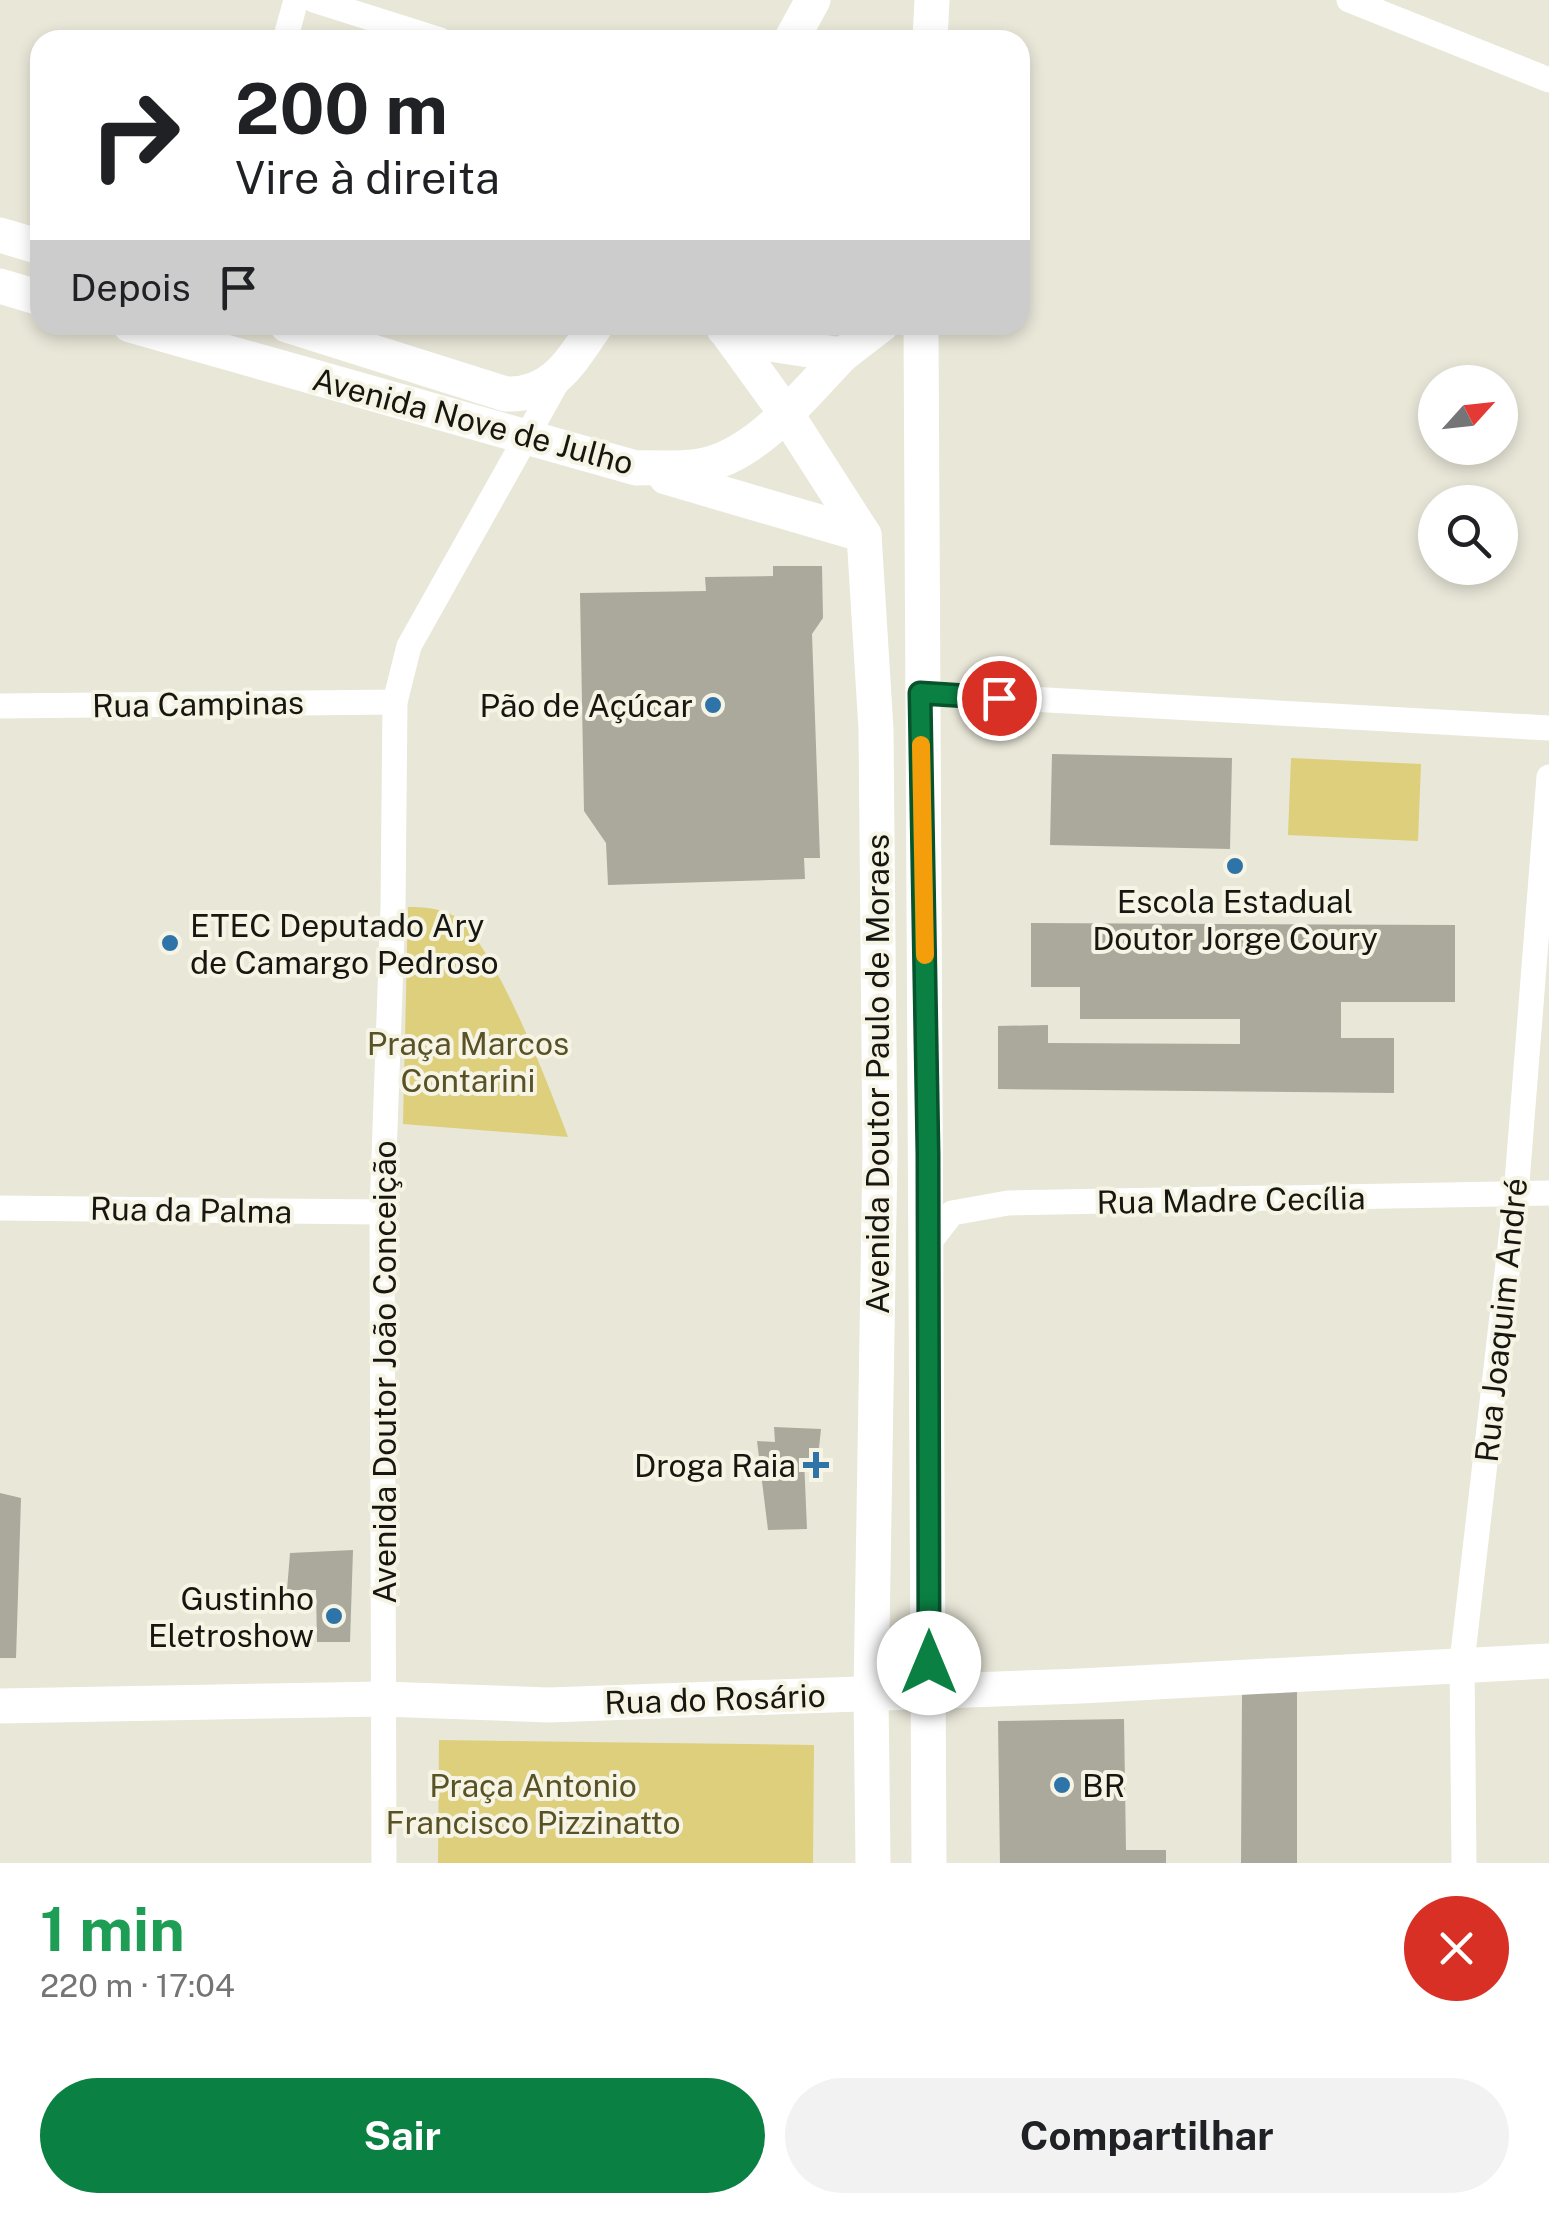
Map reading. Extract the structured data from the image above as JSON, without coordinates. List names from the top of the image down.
{
  "streets": {
    "main road": ["Avenida Nove de Julho", "Avenida Doutor Paulo de Moraes", "Rua do Rosário"],
    "street": [
      "Rua Campinas",
      "Rua Madre Cecília",
      "Rua da Palma",
      "Rua Joaquim André",
      "Avenida Doutor João Conceição"
    ]
  },
  "crossings": [
    ["Avenida Nove de Julho", "Avenida Doutor Paulo de Moraes"],
    ["Avenida Nove de Julho", "Avenida Doutor João Conceição"],
    ["Rua Campinas", "Avenida Doutor João Conceição"],
    ["Avenida Doutor Paulo de Moraes", "Rua Madre Cecília"],
    ["Avenida Doutor Paulo de Moraes", "Rua do Rosário"],
    ["Rua Madre Cecília", "Rua Joaquim André"],
    ["Rua da Palma", "Avenida Doutor João Conceição"],
    ["Rua Joaquim André", "Rua do Rosário"],
    ["Avenida Doutor João Conceição", "Rua do Rosário"]
  ],
  "parks": ["Praça Marcos Contarini", "Praça Antonio Francisco Pizzinatto"],
  "places": {
    "other": [
      "Pão de Açúcar",
      "Escola Estadual Doutor Jorge Coury",
      "ETEC Deputado Ary de Camargo Pedroso",
      "Gustinho Eletroshow",
      "BR"
    ],
    "health": ["Droga Raia"]
  },
  "north": "top right",
  "page": {
    "turn": ["200 m", "Vire à direita"],
    "then": "Depois",
    "heading": ["1 min", "220 m · 17:04"],
    "buttons": ["Sair", "Compartilhar"]
  }
}
